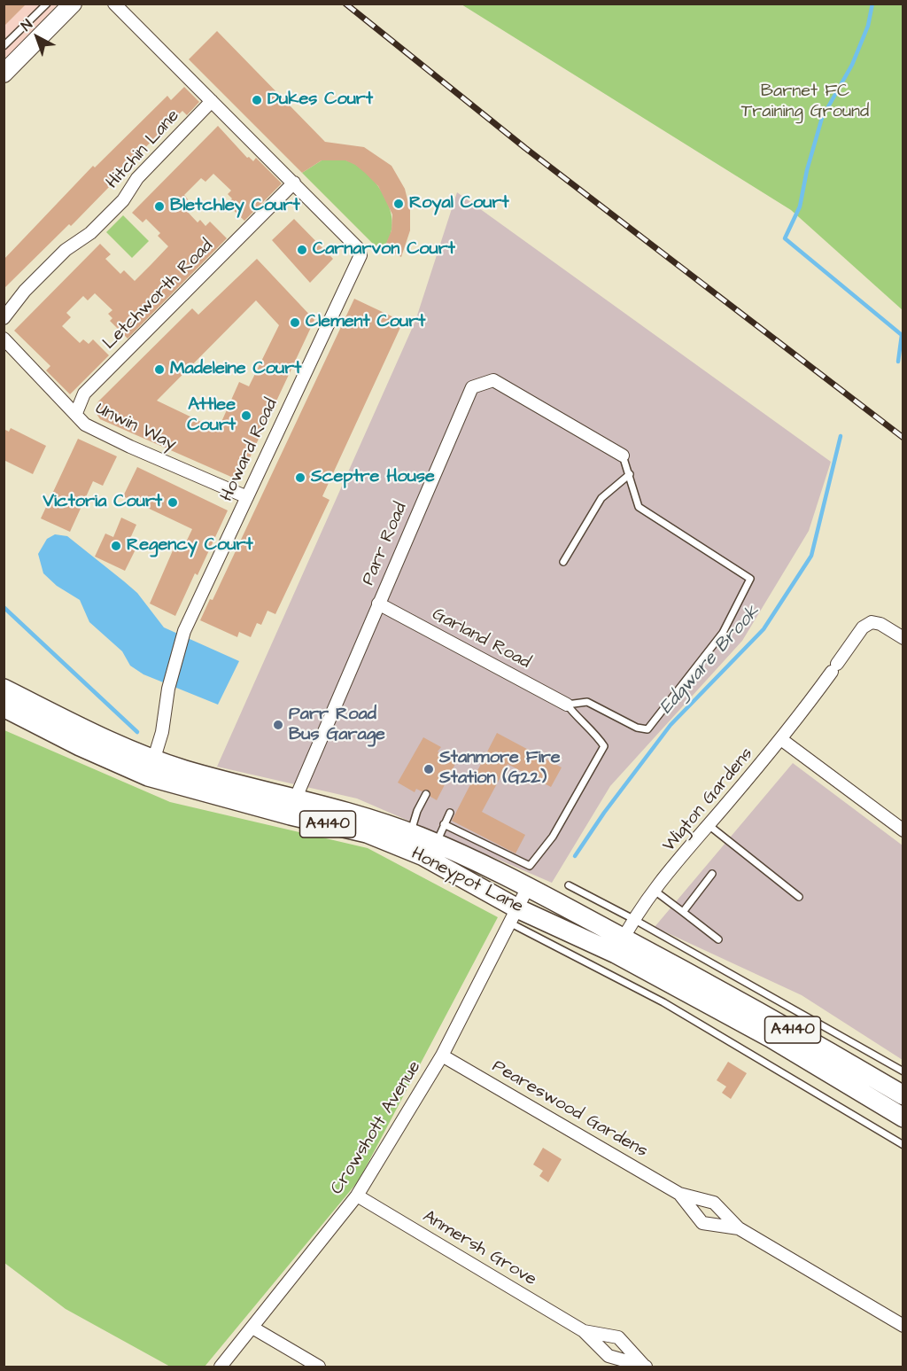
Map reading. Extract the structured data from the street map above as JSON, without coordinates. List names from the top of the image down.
{
  "streets": {
    "main road": ["A4140", "Honeypot Lane"],
    "street": [
      "Hitchin Lane",
      "Letchworth Road",
      "Unwin Way",
      "Howard Road",
      "Parr Road",
      "Garland Road",
      "Wigton Gardens",
      "Peareswood Gardens",
      "Crowshott Avenue",
      "Anmersh Grove"
    ]
  },
  "crossings": [
    ["Hitchin Lane", "Howard Road"],
    ["Letchworth Road", "Unwin Way"],
    ["Letchworth Road", "Howard Road"],
    ["Unwin Way", "Howard Road"],
    ["Howard Road", "Honeypot Lane"],
    ["Parr Road", "Garland Road"],
    ["Parr Road", "Honeypot Lane"],
    ["Wigton Gardens", "Honeypot Lane"],
    ["Honeypot Lane", "Crowshott Avenue"],
    ["Peareswood Gardens", "Crowshott Avenue"],
    ["Crowshott Avenue", "Anmersh Grove"]
  ],
  "water": ["Edgware Brook"],
  "parks": ["Barnet FC Training Ground"],
  "places": [
    "Dukes Court",
    "Royal Court",
    "Bletchley Court",
    "Carnarvon Court",
    "Clement Court",
    "Madeleine Court",
    "Attlee Court",
    "Sceptre House",
    "Victoria Court",
    "Regency Court",
    "Parr Road Bus Garage",
    "Stanmore Fire Station (G22)"
  ],
  "north": "top left"
}
